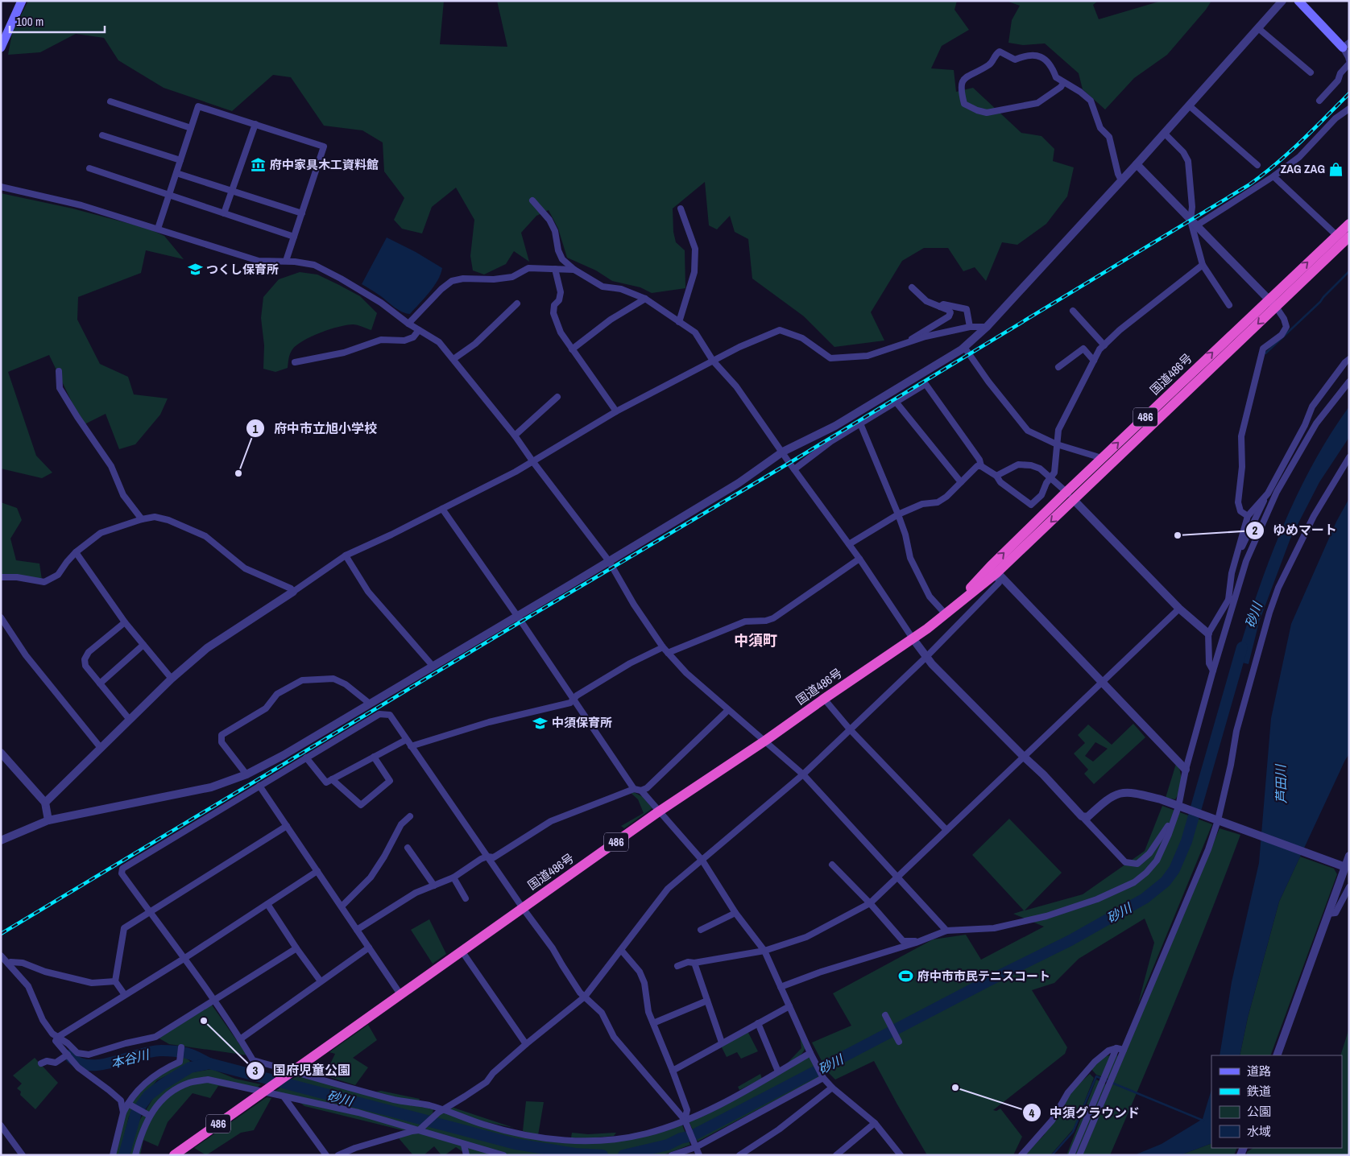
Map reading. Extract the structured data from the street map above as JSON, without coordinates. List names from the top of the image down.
{
  "streets": {
    "highway": ["国道486号", "486"]
  },
  "districts": ["中須町"],
  "water": ["砂川", "芦田川", "本谷川"],
  "places": {
    "museum": ["府中家具木工資料館"],
    "shop": ["ZAG ZAG"],
    "school or university": ["つくし保育所", "中須保育所"],
    "other": [
      "府中市立旭小学校",
      "ゆめマート",
      "国府児童公園",
      "中須グラウンド"
    ],
    "sports": ["府中市市民テニスコート"]
  },
  "legend": [
    "道路",
    "鉄道",
    "公園",
    "水域"
  ],
  "scale_bar": "100 m"
}
